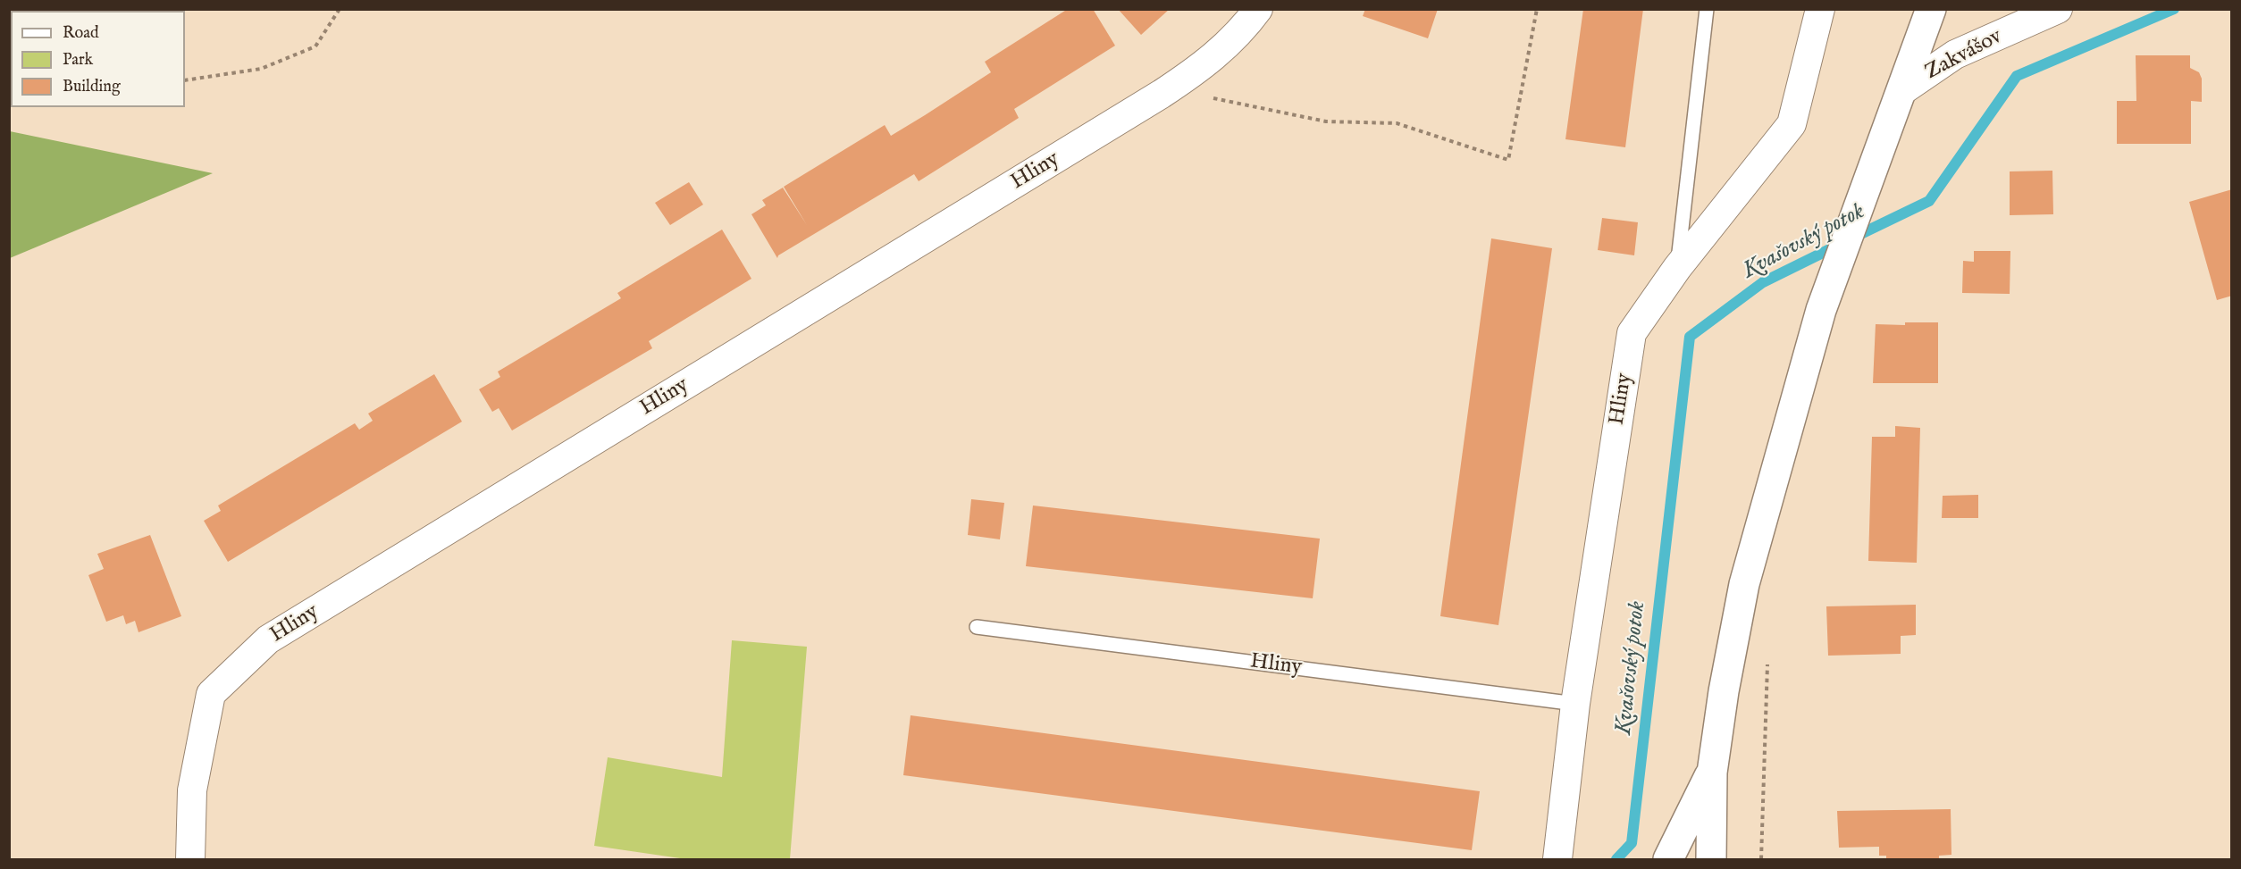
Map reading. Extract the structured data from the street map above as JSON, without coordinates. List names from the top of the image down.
{
  "streets": {
    "street": ["Zakvášov", "Hliny"]
  },
  "water": ["Kvašovský potok"],
  "legend": ["Road", "Park", "Building"]
}
